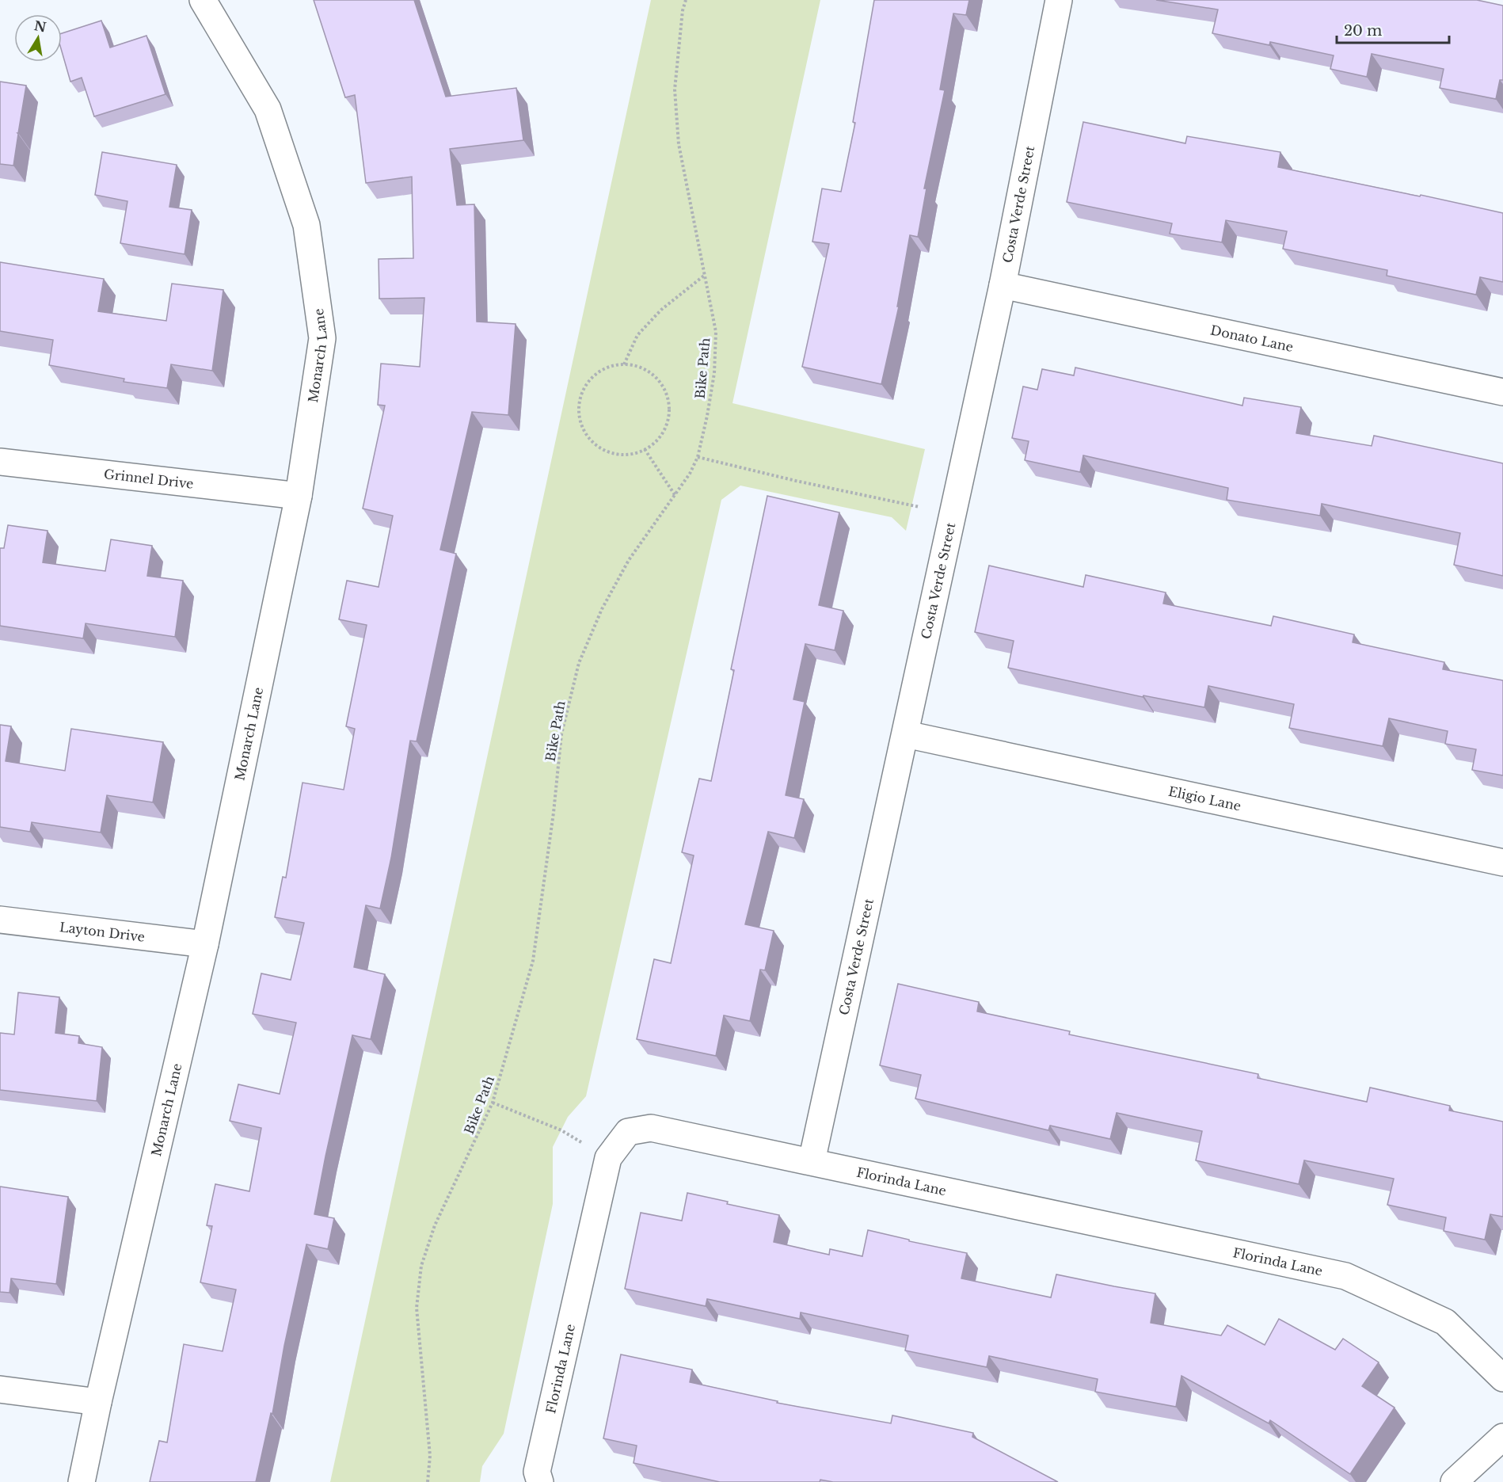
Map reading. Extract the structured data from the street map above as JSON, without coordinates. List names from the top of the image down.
{
  "streets": {
    "street": [
      "Costa Verde Street",
      "Donato Lane",
      "Monarch Lane",
      "Grinnel Drive",
      "Eligio Lane",
      "Layton Drive",
      "Florinda Lane"
    ],
    "path": ["Bike Path"]
  },
  "crossings": [
    ["Costa Verde Street", "Donato Lane"],
    ["Costa Verde Street", "Eligio Lane"],
    ["Costa Verde Street", "Florinda Lane"],
    ["Monarch Lane", "Grinnel Drive"],
    ["Monarch Lane", "Layton Drive"]
  ],
  "scale_bar": "20 m",
  "north": "top"
}
